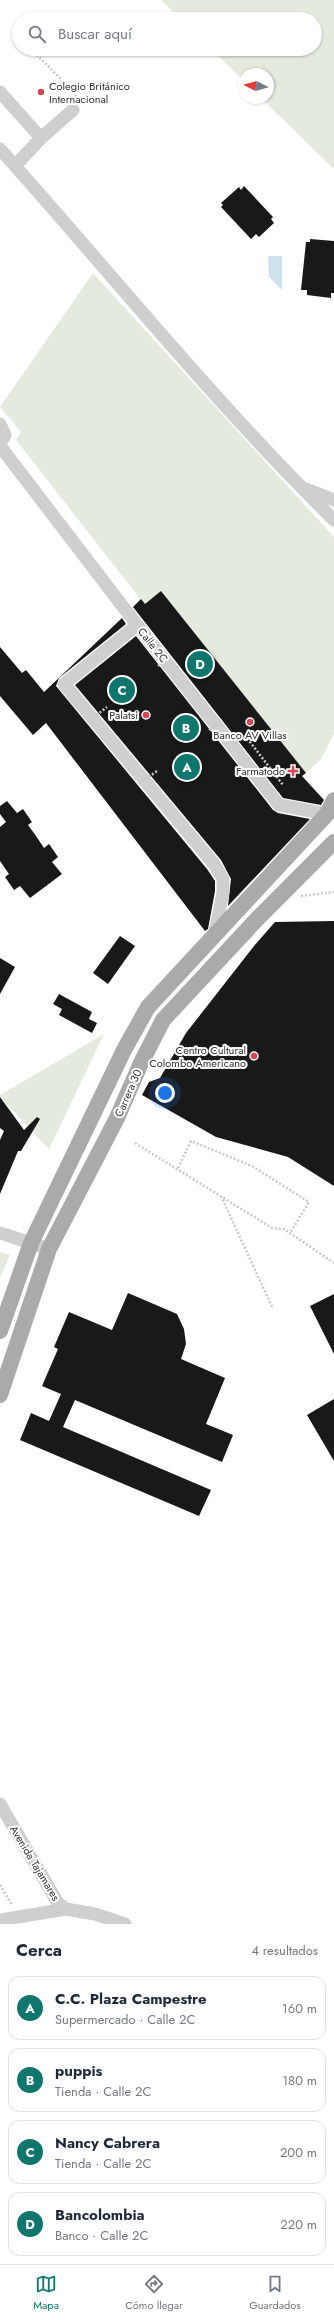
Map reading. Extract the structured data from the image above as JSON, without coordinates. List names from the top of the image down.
{
  "streets": {
    "main road": ["Carrera 30"],
    "street": ["Calle 2C", "Avenida Tajamares"]
  },
  "crossings": [
    ["Calle 2C", "Carrera 30"]
  ],
  "places": {
    "other": [
      "Colegio Británico Internacional",
      "Palatsi",
      "Banco AV Villas",
      "Centro Cultural Colombo Americano"
    ],
    "health": ["Farmatodo"]
  },
  "north": "left",
  "page": {
    "search": "Buscar aquí",
    "pins": [
      "D",
      "C",
      "B",
      "A"
    ],
    "heading": ["Cerca", "4 resultados"],
    "list": [
      {
        "mark": "A",
        "name": "C.C. Plaza Campestre",
        "note": "Supermercado · Calle 2C",
        "value": "160 m"
      },
      {
        "mark": "B",
        "name": "puppis",
        "note": "Tienda · Calle 2C",
        "value": "180 m"
      },
      {
        "mark": "C",
        "name": "Nancy Cabrera",
        "note": "Tienda · Calle 2C",
        "value": "200 m"
      },
      {
        "mark": "D",
        "name": "Bancolombia",
        "note": "Banco · Calle 2C",
        "value": "220 m"
      }
    ],
    "nav": ["Mapa", "Cómo llegar", "Guardados"]
  }
}
